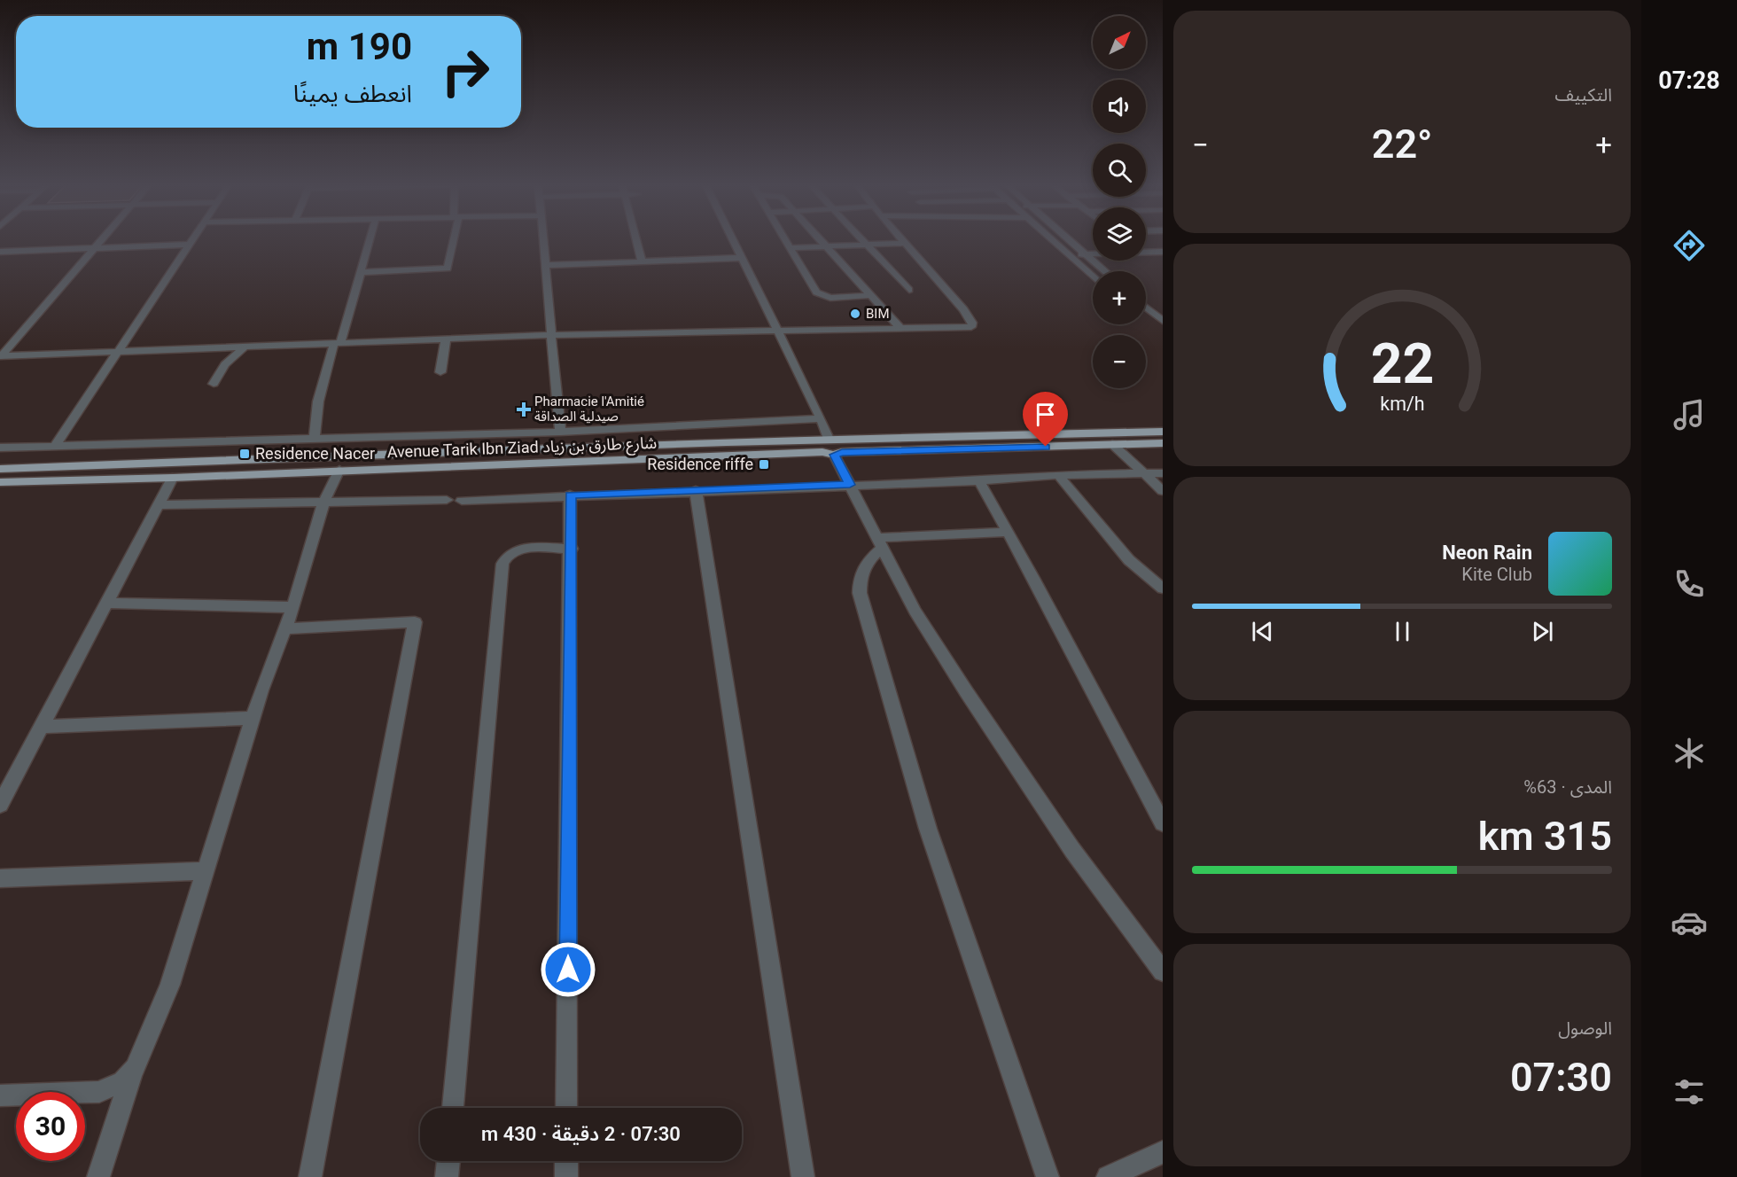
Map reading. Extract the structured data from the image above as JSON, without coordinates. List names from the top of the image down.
{
  "streets": {
    "main road": ["Avenue Tarik Ibn Ziad شارع طارق بن زياد"]
  },
  "places": {
    "other": ["BIM"],
    "health": ["Pharmacie l'Amitié صيدلية الصداقة"],
    "transit": ["Residence Nacer", "Residence riffe"]
  },
  "north": "top right",
  "page": {
    "tabs": "07:28",
    "tile": [
      "التكييف",
      ["المدى · 63%", "315 km"],
      ["الوصول", "07:30"]
    ],
    "map_buttons": ["+", "−"],
    "turn": ["190 m", "انعطف يمينًا"],
    "heat": ["−", "22°", "+"],
    "song": ["Neon Rain", "Kite Club"],
    "limit": "30",
    "trip": "07:30 · 2 دقيقة · 430 m",
    "gauge": ["22", "km/h"]
  }
}
